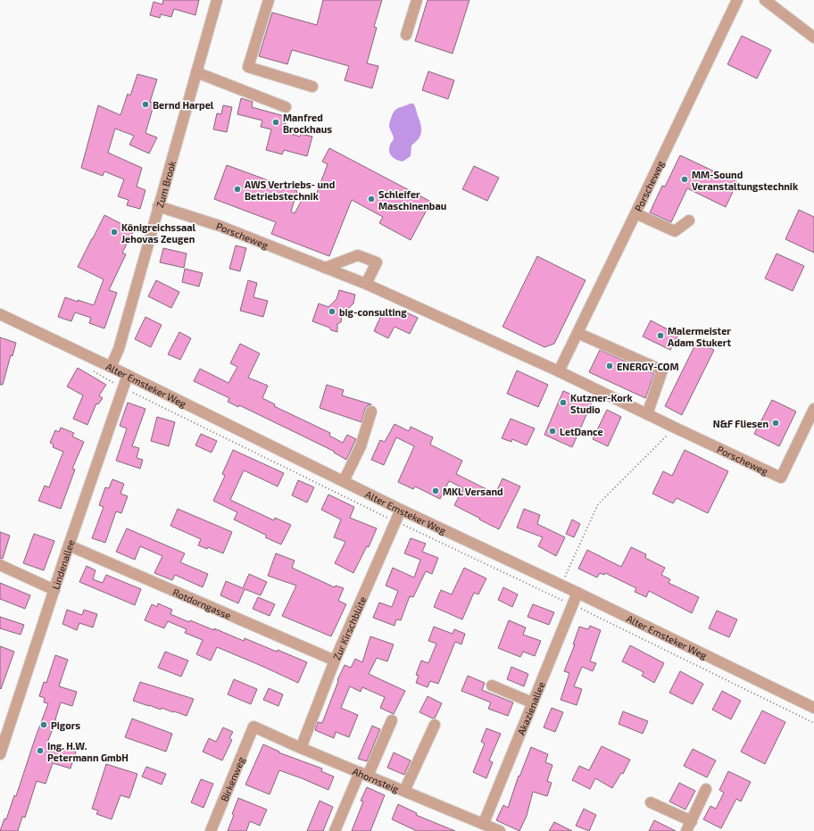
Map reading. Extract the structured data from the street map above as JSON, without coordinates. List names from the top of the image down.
{
  "streets": {
    "street": [
      "Zum Brook",
      "Porscheweg",
      "Alter Emsteker Weg",
      "Lindenallee",
      "Rotdorngasse",
      "Zur Kirschblüte",
      "Akazienallee",
      "Birkenweg",
      "Ahornsteig"
    ]
  },
  "crossings": [
    ["Zum Brook", "Porscheweg"],
    ["Zum Brook", "Alter Emsteker Weg"],
    ["Alter Emsteker Weg", "Lindenallee"],
    ["Alter Emsteker Weg", "Zur Kirschblüte"],
    ["Alter Emsteker Weg", "Akazienallee"],
    ["Lindenallee", "Rotdorngasse"],
    ["Rotdorngasse", "Zur Kirschblüte"],
    ["Zur Kirschblüte", "Ahornsteig"],
    ["Akazienallee", "Ahornsteig"],
    ["Birkenweg", "Ahornsteig"]
  ],
  "places": [
    "Bernd Harpel",
    "Manfred Brockhaus",
    "MM-Sound Veranstaltungstechnik",
    "AWS Vertriebs- und Betriebstechnik",
    "Schleifer Maschinenbau",
    "Königreichssaal Jehovas Zeugen",
    "big-consulting",
    "Malermeister Adam Stukert",
    "ENERGY-COM",
    "Kutzner-Kork Studio",
    "N&F Fliesen",
    "LetDance",
    "MKL Versand",
    "Pigors",
    "Ing. H.W. Petermann GmbH"
  ]
}
